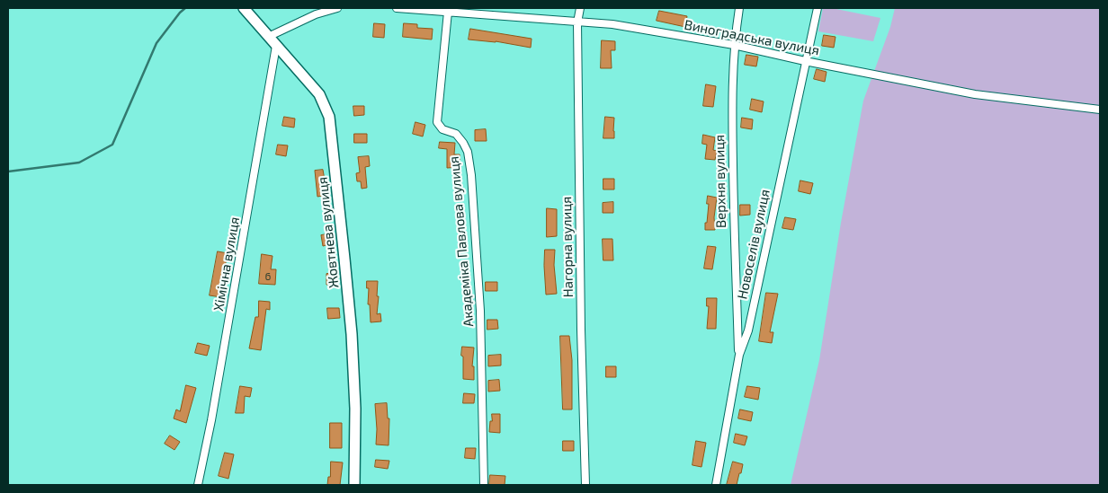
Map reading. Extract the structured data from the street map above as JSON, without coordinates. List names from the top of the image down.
{
  "streets": {
    "main road": ["Жовтнева вулиця"],
    "street": [
      "Виноградська вулиця",
      "Верхня вулиця",
      "Академіка Павлова вулиця",
      "Новоселів вулиця",
      "Нагорна вулиця",
      "Хімічна вулиця"
    ]
  },
  "crossings": [
    ["Виноградська вулиця", "Верхня вулиця"],
    ["Виноградська вулиця", "Академіка Павлова вулиця"],
    ["Виноградська вулиця", "Новоселів вулиця"],
    ["Виноградська вулиця", "Нагорна вулиця"],
    ["Верхня вулиця", "Новоселів вулиця"],
    ["Жовтнева вулиця", "Хімічна вулиця"]
  ],
  "house_numbers": ["6"]
}
